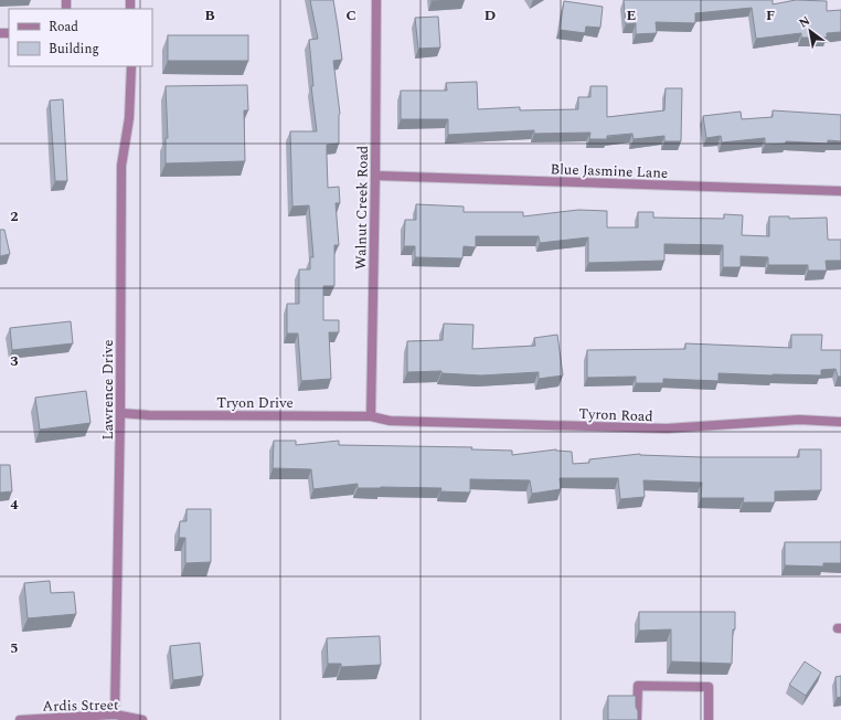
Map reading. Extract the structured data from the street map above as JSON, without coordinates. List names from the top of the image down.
{
  "streets": {
    "street": [
      "Blue Jasmine Lane",
      "Walnut Creek Road",
      "Lawrence Drive",
      "Tryon Drive",
      "Tyron Road",
      "Ardis Street"
    ]
  },
  "crossings": [
    ["Blue Jasmine Lane", "Walnut Creek Road"],
    ["Walnut Creek Road", "Tryon Drive"],
    ["Lawrence Drive", "Tryon Drive"],
    ["Lawrence Drive", "Ardis Street"],
    ["Tryon Drive", "Tyron Road"]
  ],
  "legend": ["Road", "Building"],
  "north": "top left",
  "grid": {
    "columns": [
      "B",
      "C",
      "D",
      "E",
      "F"
    ],
    "rows": [
      "2",
      "3",
      "4",
      "5"
    ]
  }
}
